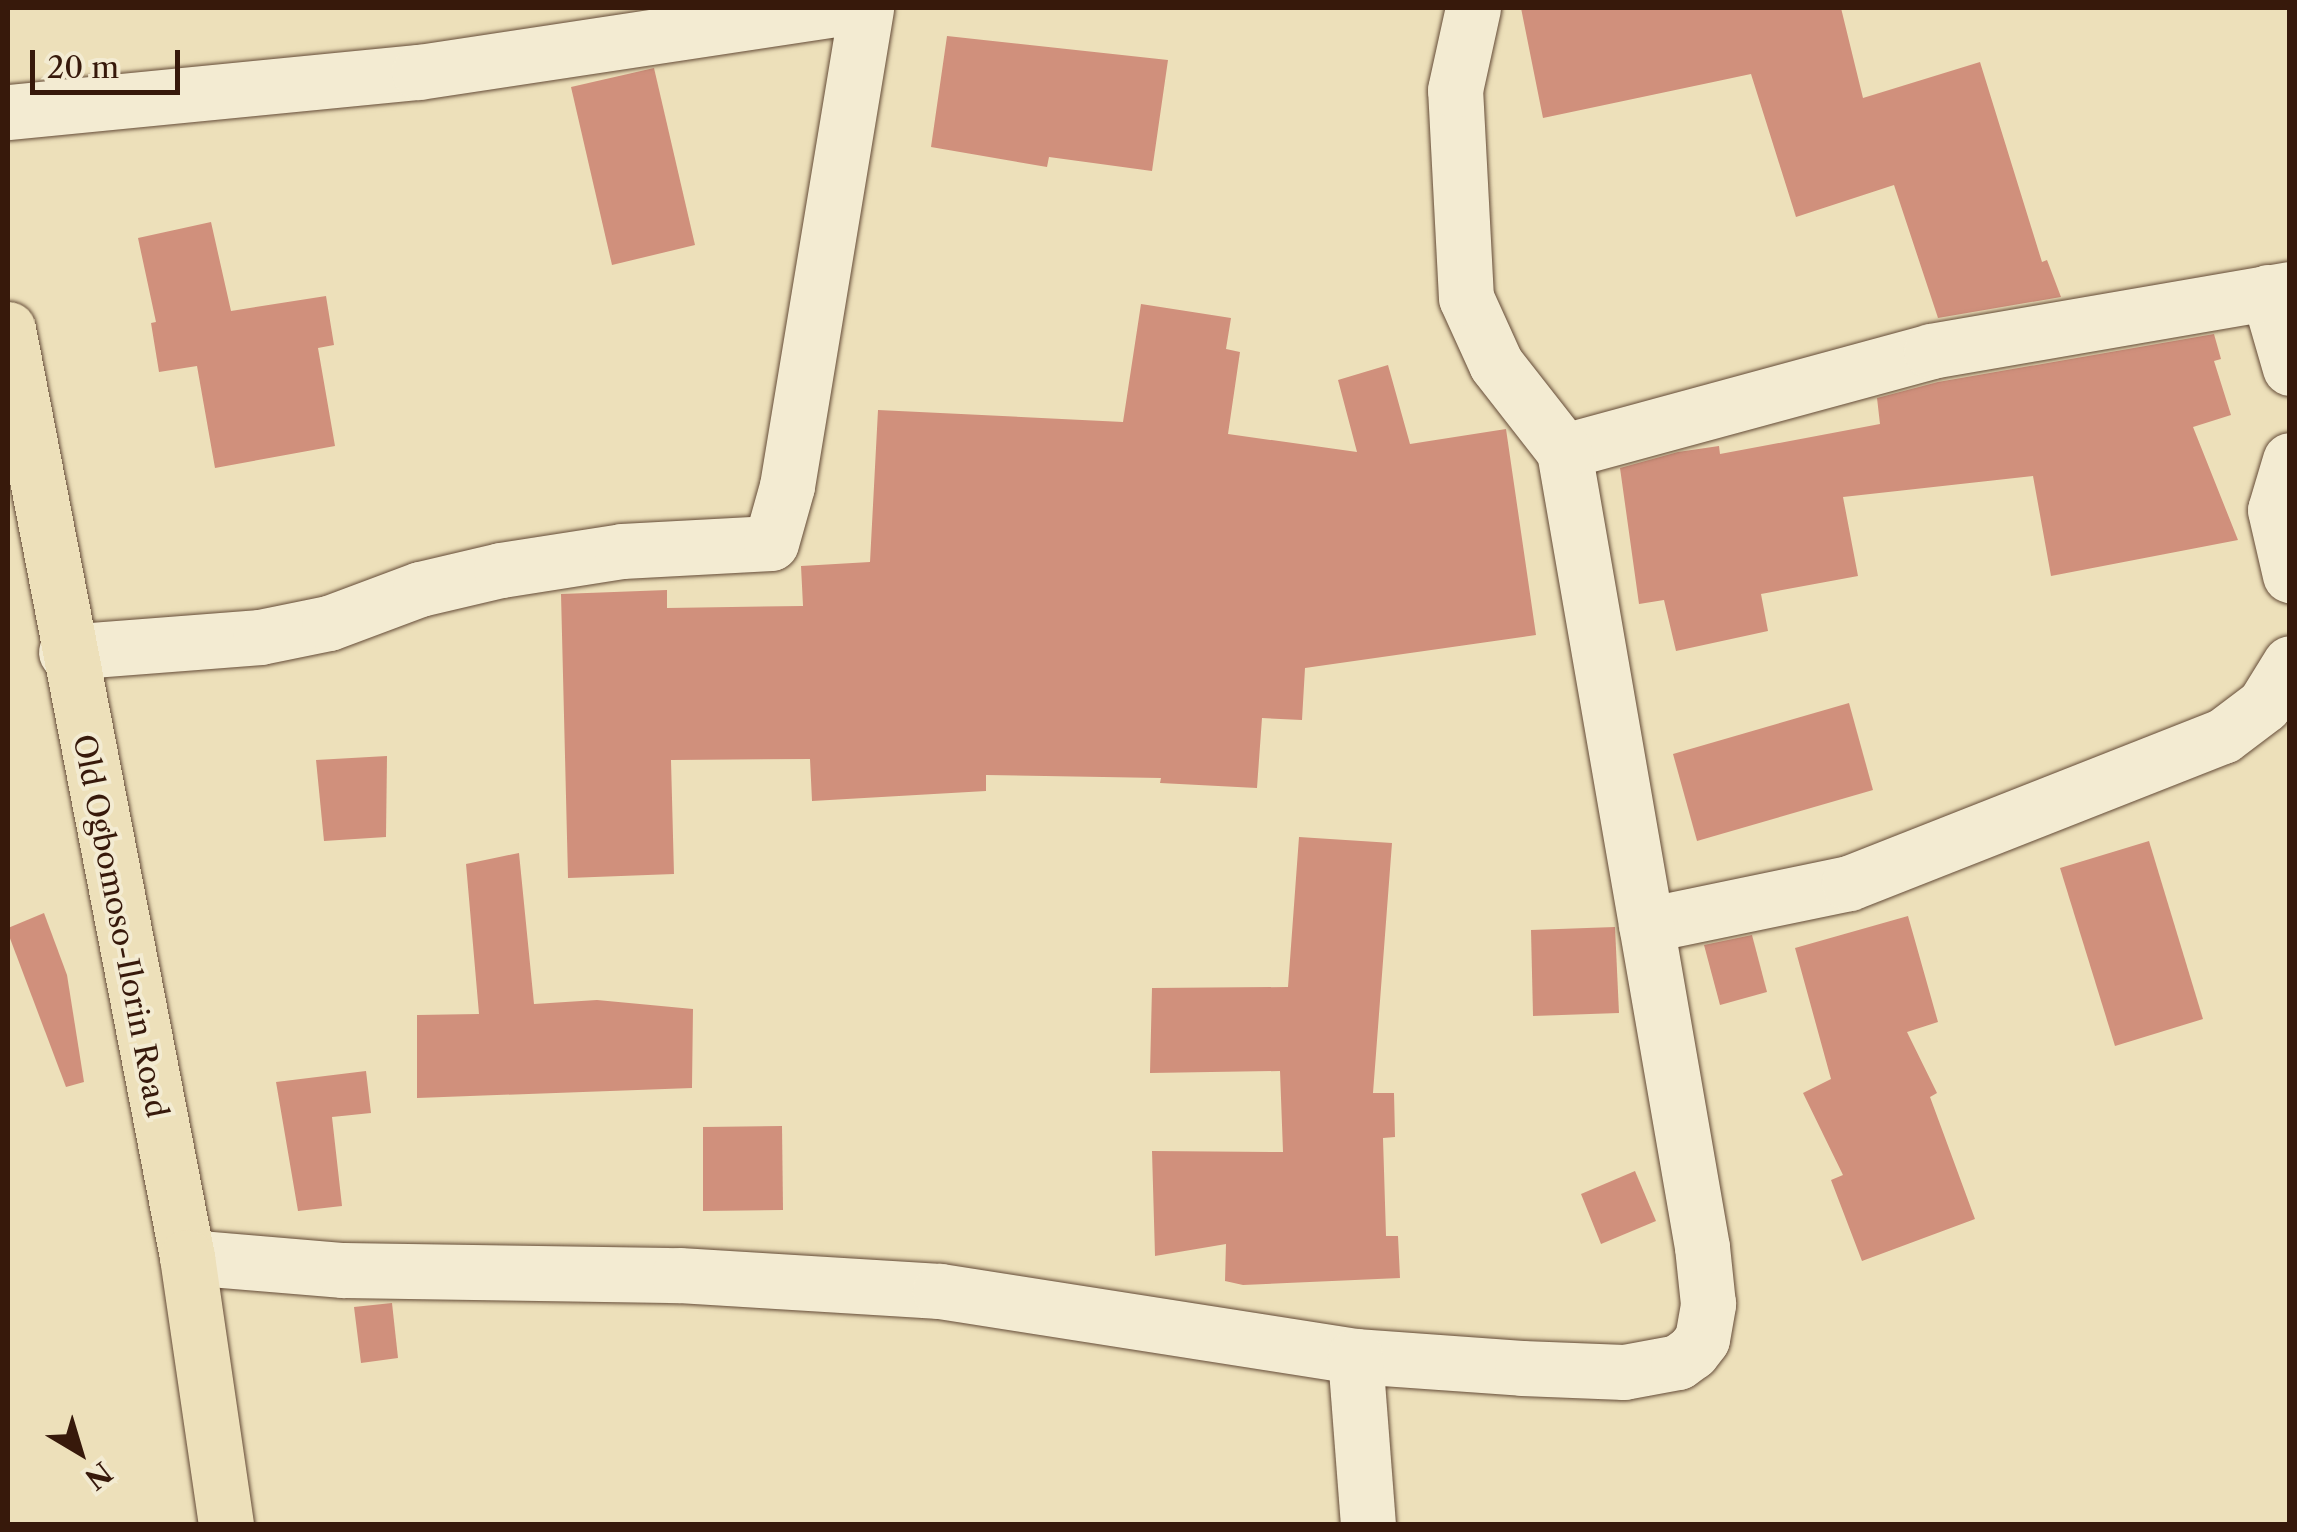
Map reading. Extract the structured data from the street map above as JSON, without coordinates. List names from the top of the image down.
{
  "streets": {
    "highway": ["Old Ogbomoso-Ilorin Road"]
  },
  "scale_bar": "20 m",
  "north": "bottom right"
}
